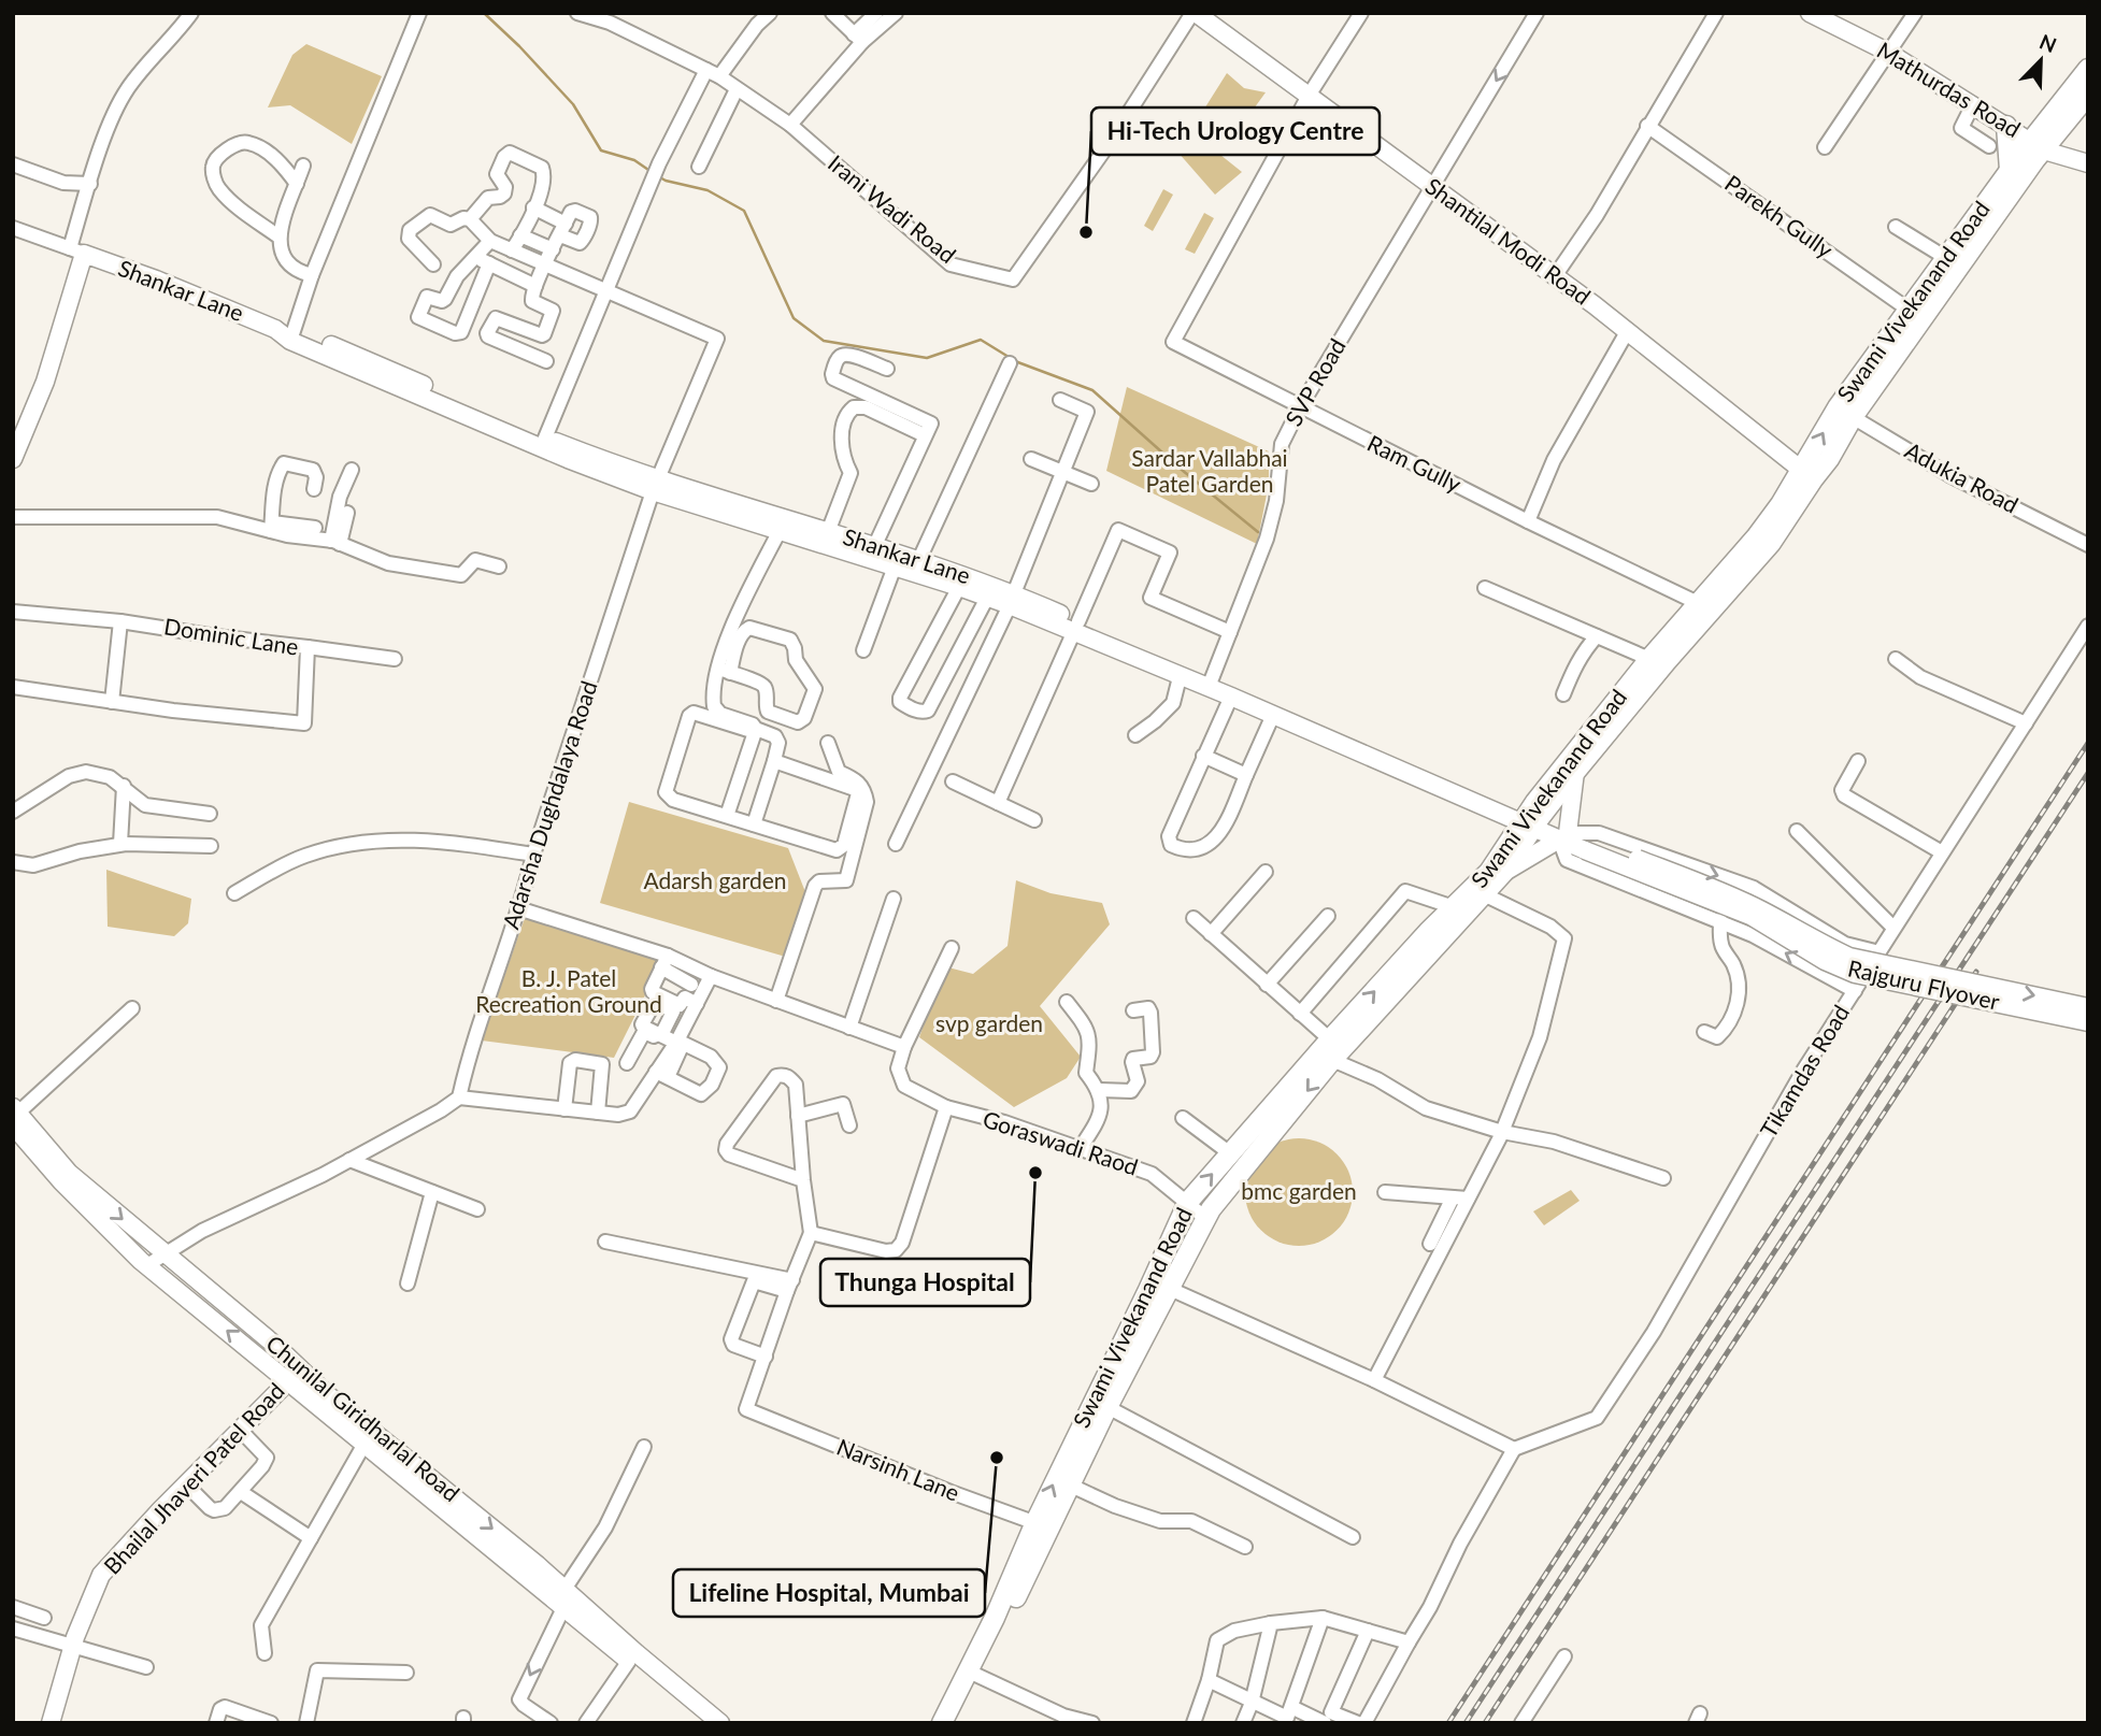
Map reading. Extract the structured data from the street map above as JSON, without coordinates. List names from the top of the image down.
{
  "streets": {
    "main road": ["Swami Vivekanand Road"],
    "street": [
      "Mathurdas Road",
      "Irani Wadi Road",
      "Parekh Gully",
      "Shantilal Modi Road",
      "Shankar Lane",
      "SVP Road",
      "Ram Gully",
      "Adukia Road",
      "Dominic Lane",
      "Adarsha Dughdalaya Road",
      "Rajguru Flyover",
      "Tikamdas Road",
      "Goraswadi Raod",
      "Chunilal Giridharlal Road",
      "Narsinh Lane",
      "Bhailal Jhaveri Patel Road"
    ]
  },
  "crossings": [
    ["Mathurdas Road", "Swami Vivekanand Road"],
    ["Irani Wadi Road", "Shantilal Modi Road"],
    ["Parekh Gully", "Swami Vivekanand Road"],
    ["Shantilal Modi Road", "Swami Vivekanand Road"],
    ["Shantilal Modi Road", "SVP Road"],
    ["Shantilal Modi Road", "Ram Gully"],
    ["Shankar Lane", "Swami Vivekanand Road"],
    ["Shankar Lane", "SVP Road"],
    ["Shankar Lane", "Adarsha Dughdalaya Road"],
    ["Shankar Lane", "Rajguru Flyover"],
    ["Swami Vivekanand Road", "Ram Gully"],
    ["Swami Vivekanand Road", "Adukia Road"],
    ["Swami Vivekanand Road", "Rajguru Flyover"],
    ["Swami Vivekanand Road", "Goraswadi Raod"],
    ["Swami Vivekanand Road", "Narsinh Lane"],
    ["SVP Road", "Ram Gully"],
    ["Chunilal Giridharlal Road", "Bhailal Jhaveri Patel Road"]
  ],
  "parks": [
    "Sardar Vallabhai Patel Garden",
    "Adarsh garden",
    "B. J. Patel Recreation Ground",
    "svp garden",
    "bmc garden"
  ],
  "places": ["Hi-Tech Urology Centre", "Thunga Hospital", "Lifeline Hospital, Mumbai"],
  "north": "top right"
}
